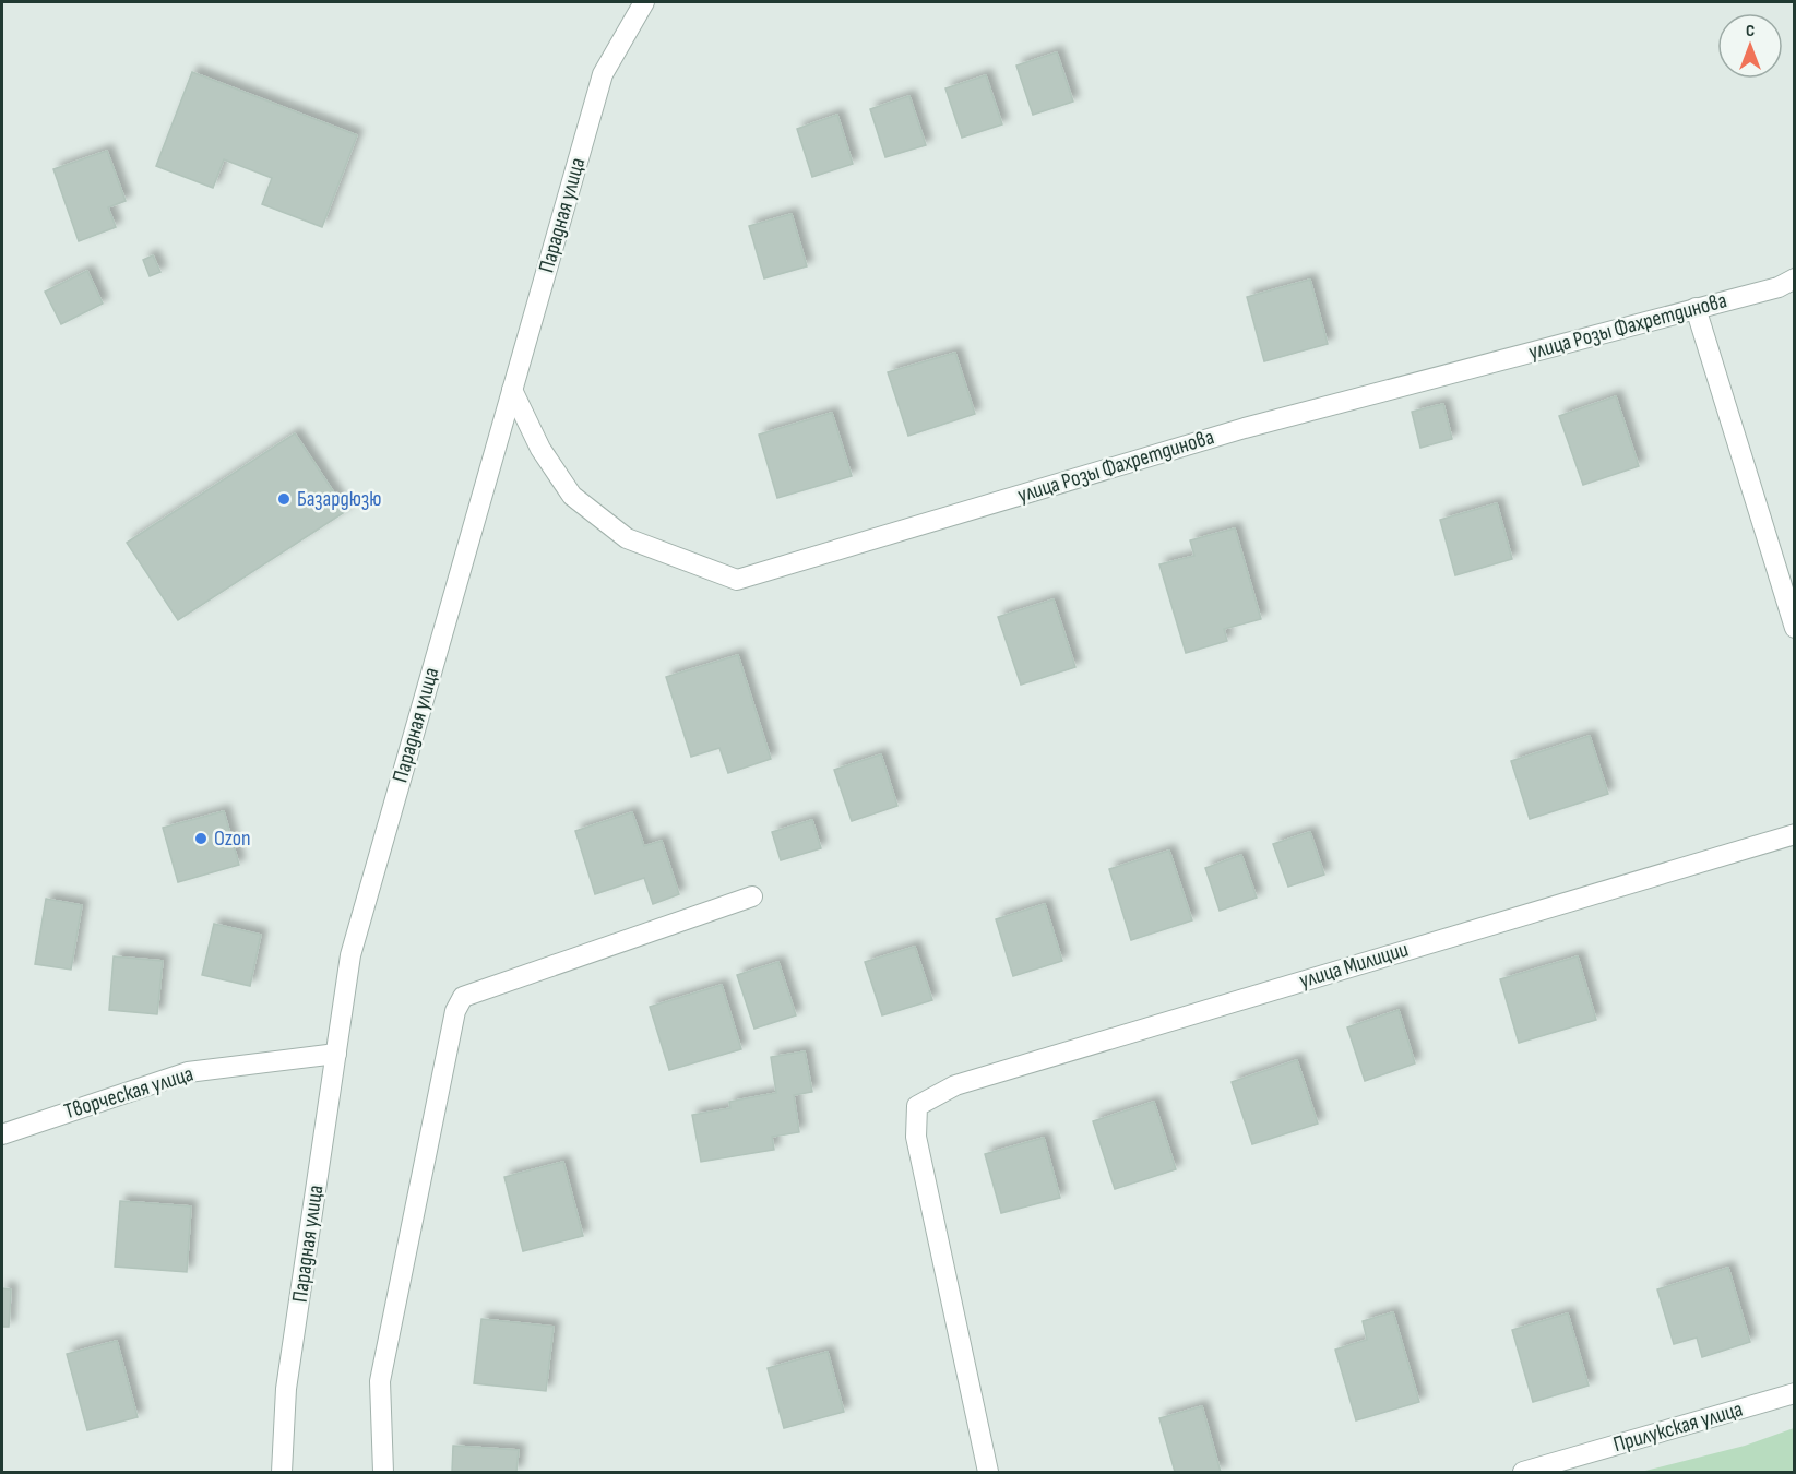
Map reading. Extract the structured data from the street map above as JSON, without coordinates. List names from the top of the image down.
{
  "streets": {
    "street": [
      "Парадная улица",
      "улица Розы Фахретдинова",
      "улица Милиции",
      "Творческая улица",
      "Прилукская улица"
    ]
  },
  "crossings": [
    ["Парадная улица", "улица Розы Фахретдинова"],
    ["Парадная улица", "Творческая улица"]
  ],
  "places": ["Базардюзю", "Ozon"],
  "north": "top"
}
